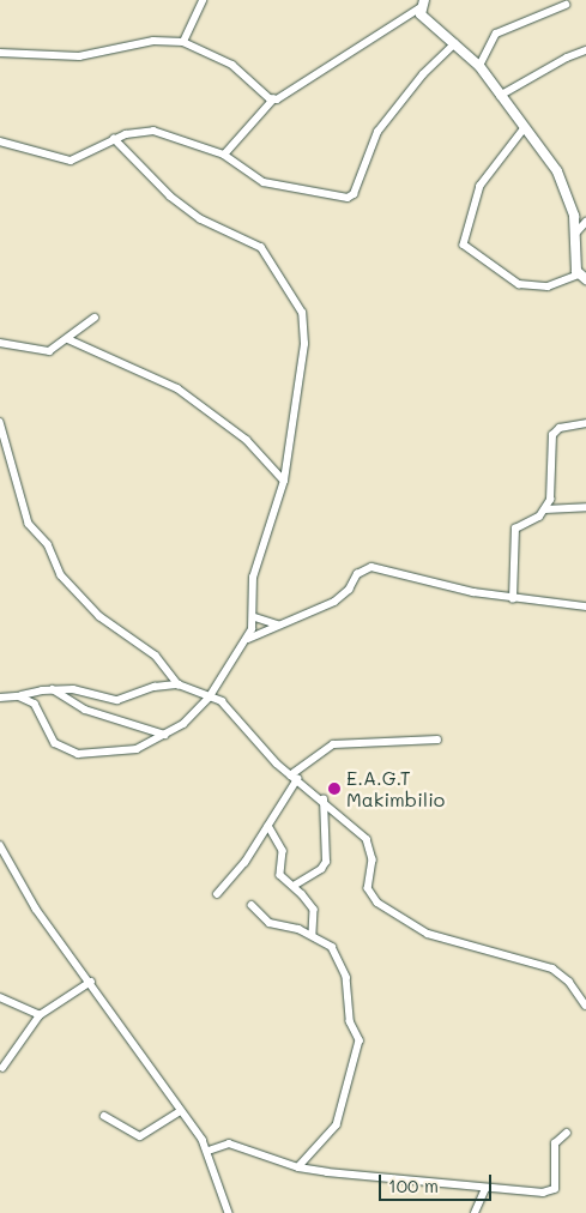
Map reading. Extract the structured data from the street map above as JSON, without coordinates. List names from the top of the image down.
{
  "places": ["E.A.G.T Makimbilio"],
  "scale_bar": "100 m"
}
